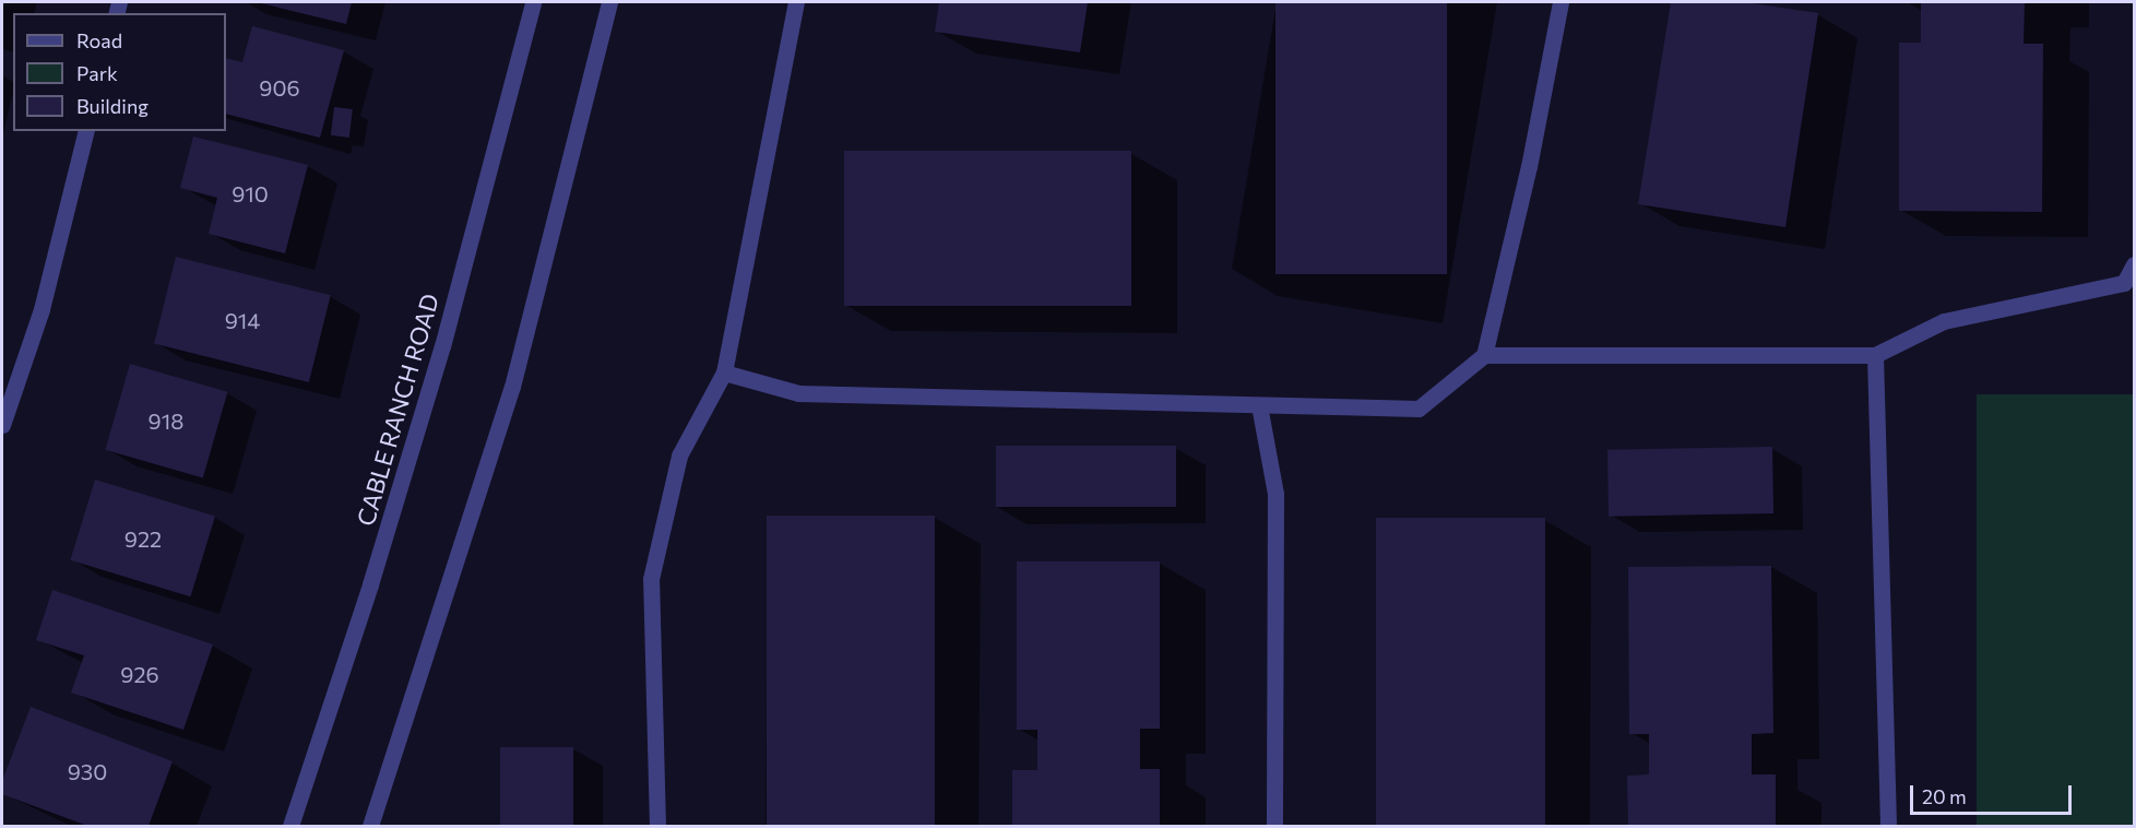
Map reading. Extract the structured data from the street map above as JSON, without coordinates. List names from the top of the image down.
{
  "streets": {
    "street": ["CABLE RANCH ROAD"]
  },
  "house_numbers": [
    "906",
    "910",
    "914",
    "918",
    "922",
    "926",
    "930"
  ],
  "legend": ["Road", "Park", "Building"],
  "scale_bar": "20 m"
}
